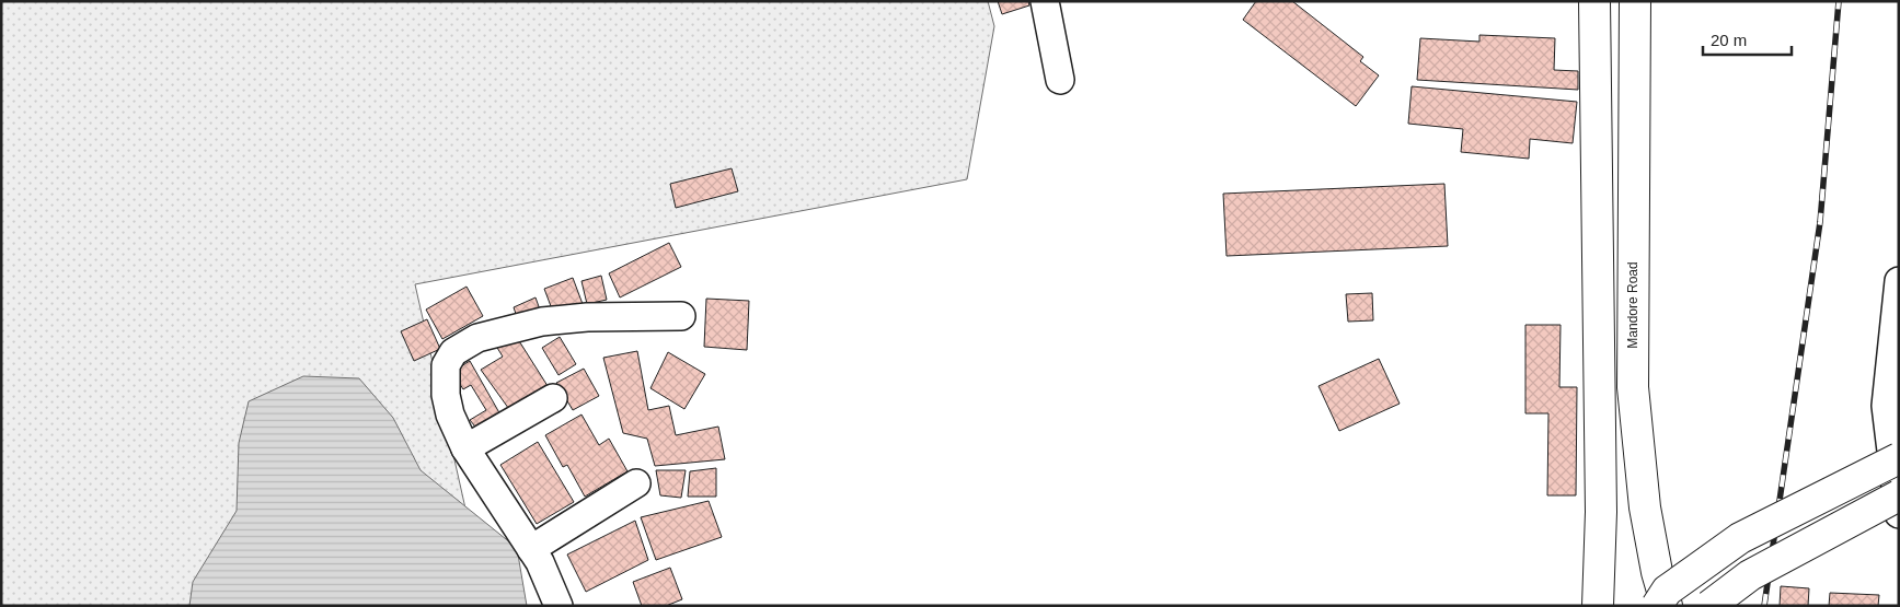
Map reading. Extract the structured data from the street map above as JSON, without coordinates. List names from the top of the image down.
{
  "streets": {
    "main road": ["Mandore Road"]
  },
  "scale_bar": "20 m"
}
